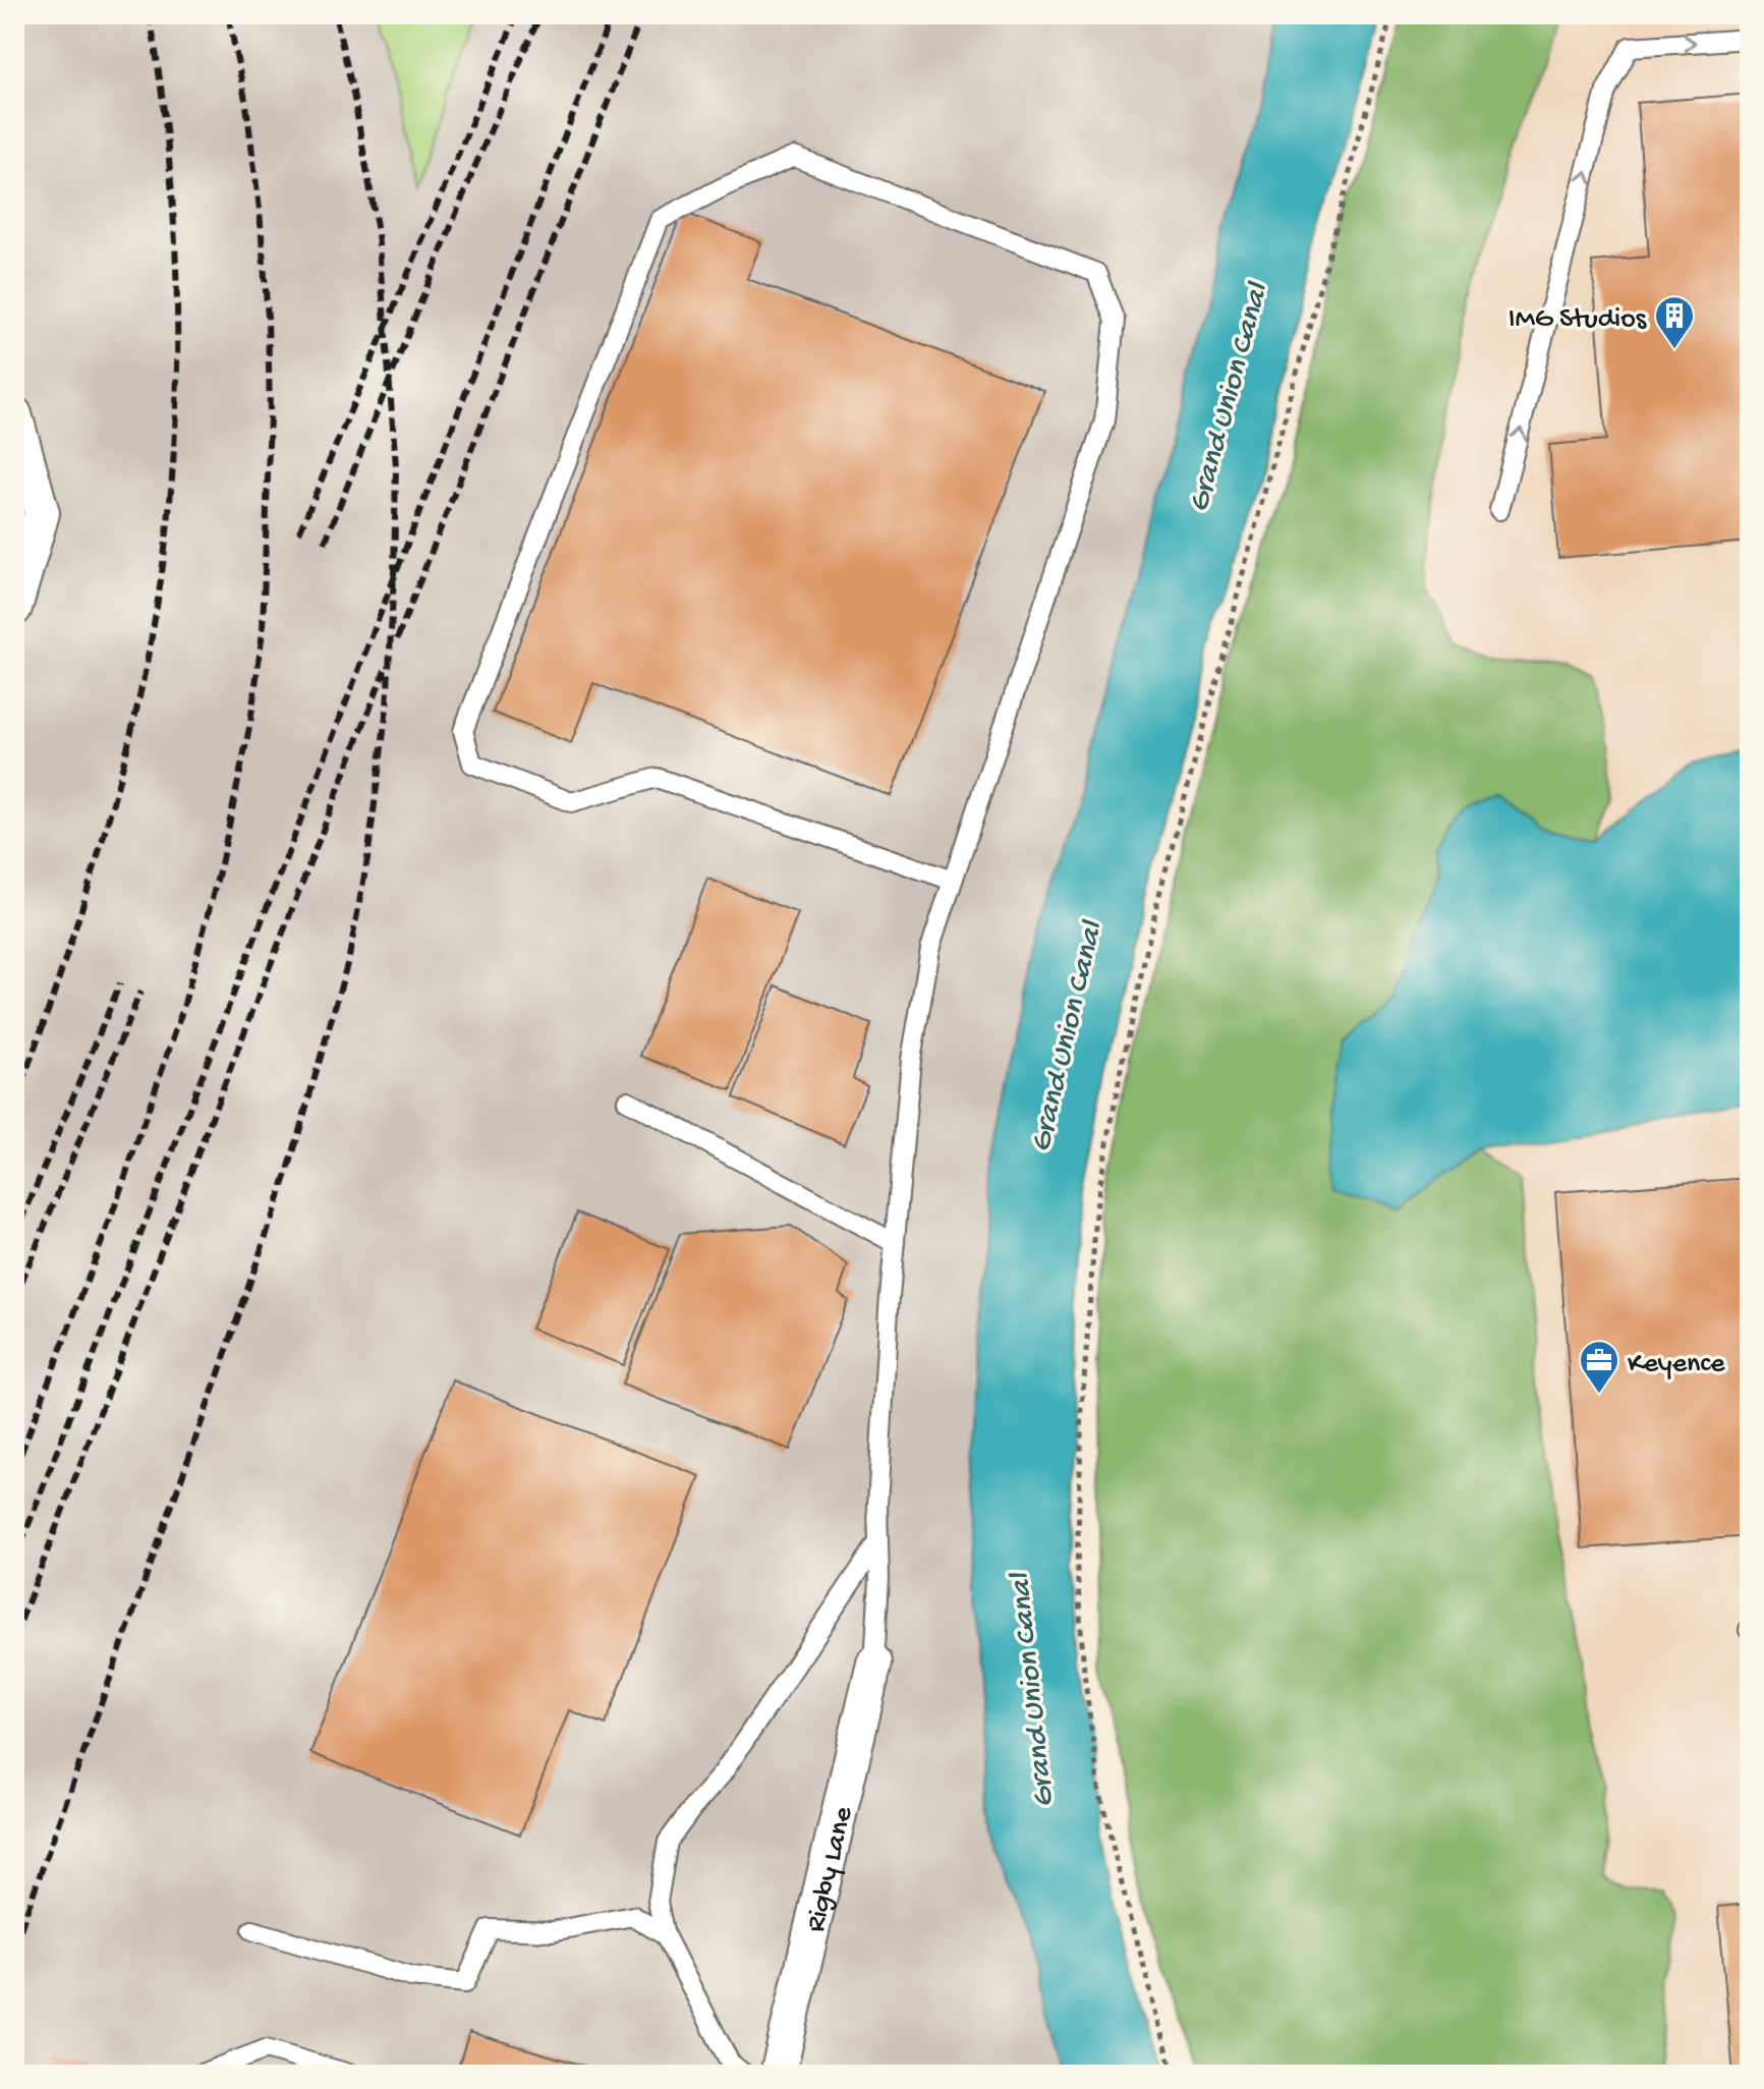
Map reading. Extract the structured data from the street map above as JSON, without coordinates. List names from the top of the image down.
{
  "streets": {
    "street": ["Rigby Lane"]
  },
  "water": ["Grand Union Canal"],
  "places": {
    "building": ["IMG Studios"],
    "office": ["Keyence"]
  }
}
